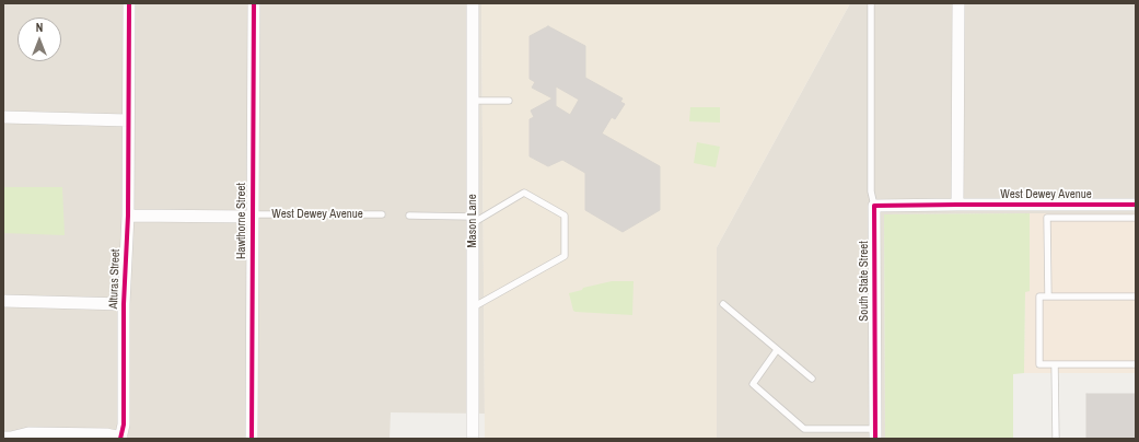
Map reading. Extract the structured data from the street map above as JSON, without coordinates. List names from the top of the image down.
{
  "streets": {
    "street": [
      "West Dewey Avenue",
      "Hawthorne Street",
      "Mason Lane",
      "Alturas Street",
      "South State Street"
    ]
  },
  "crossings": [
    ["West Dewey Avenue", "Hawthorne Street"],
    ["West Dewey Avenue", "Alturas Street"]
  ],
  "north": "top"
}
